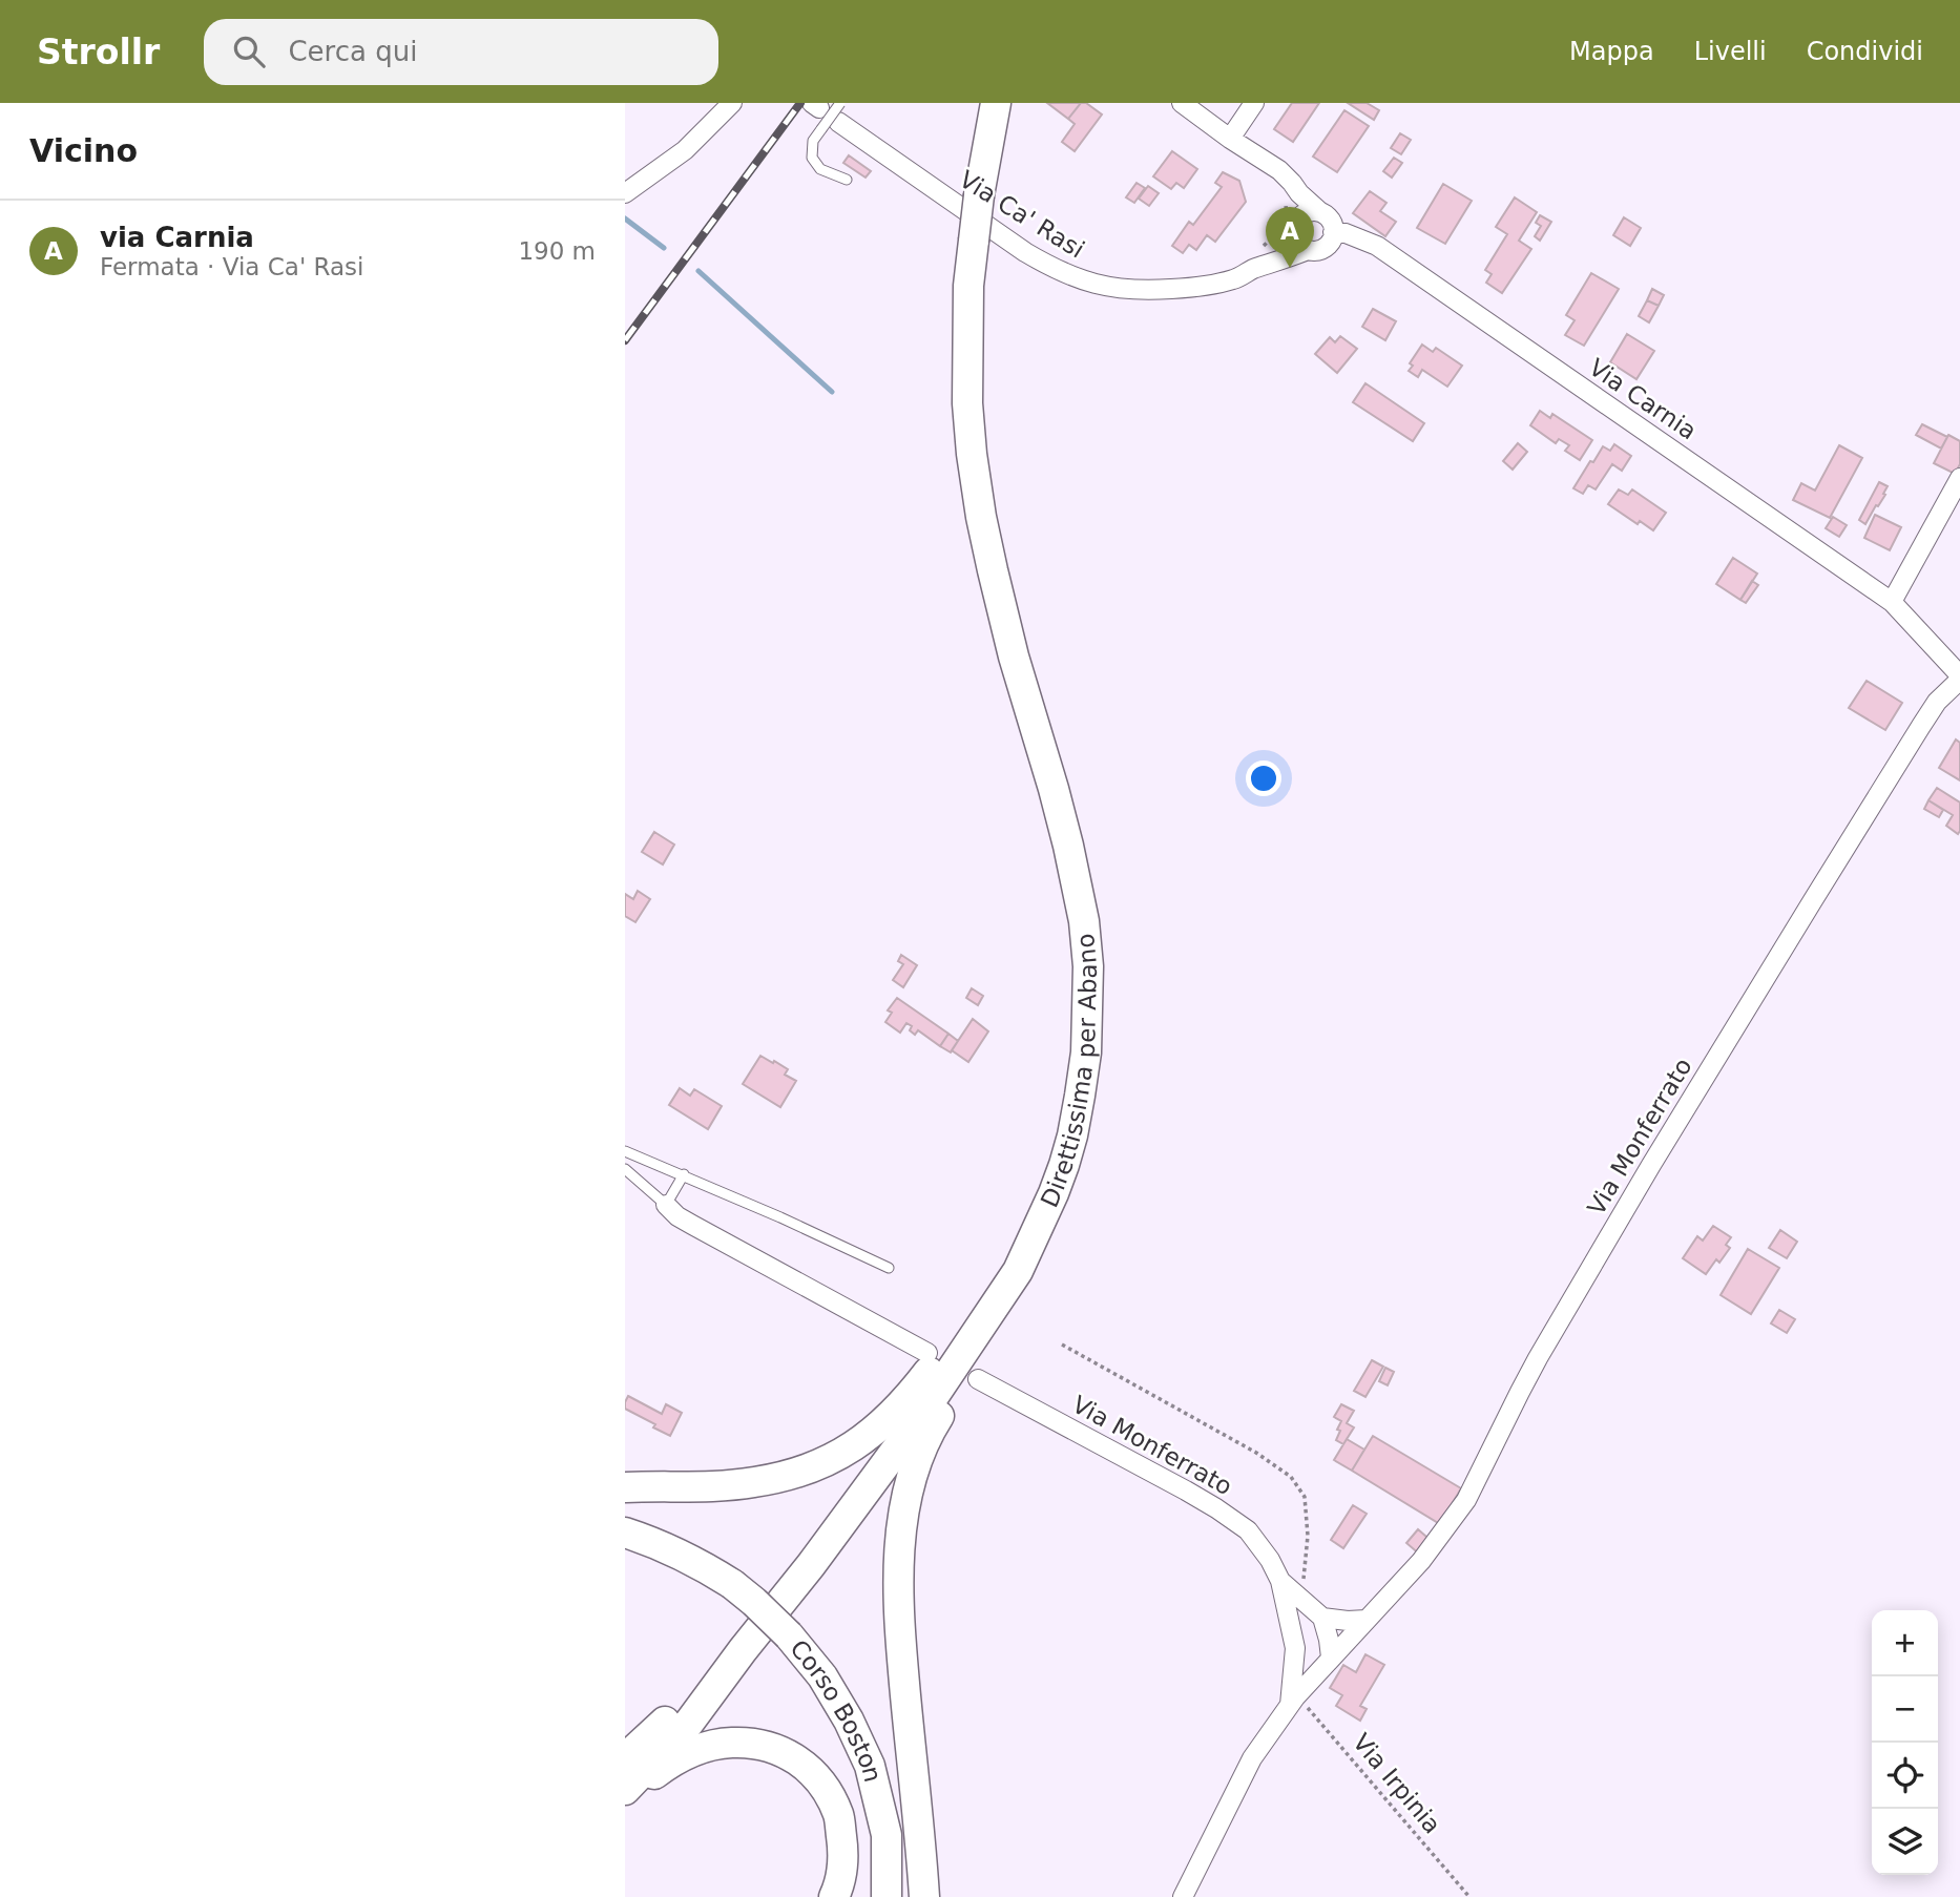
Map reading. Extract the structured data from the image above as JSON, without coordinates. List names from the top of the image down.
{
  "streets": {
    "highway": ["Direttissima per Abano", "Corso Boston"],
    "street": ["Via Ca' Rasi", "Via Carnia", "Via Monferrato"],
    "path": ["Via Irpinia"]
  },
  "crossings": [
    ["Via Ca' Rasi", "Via Carnia"],
    ["Via Carnia", "Via Monferrato"],
    ["Via Monferrato", "Via Irpinia"]
  ],
  "page": {
    "header": "Strollr",
    "search": "Cerca qui",
    "nav": ["Mappa", "Livelli", "Condividi"],
    "heading": "Vicino",
    "list": [
      {
        "mark": "A",
        "name": "via Carnia",
        "note": "Fermata · Via Ca' Rasi",
        "value": "190 m"
      }
    ],
    "pins": "A",
    "map_buttons": ["+", "−"]
  }
}
